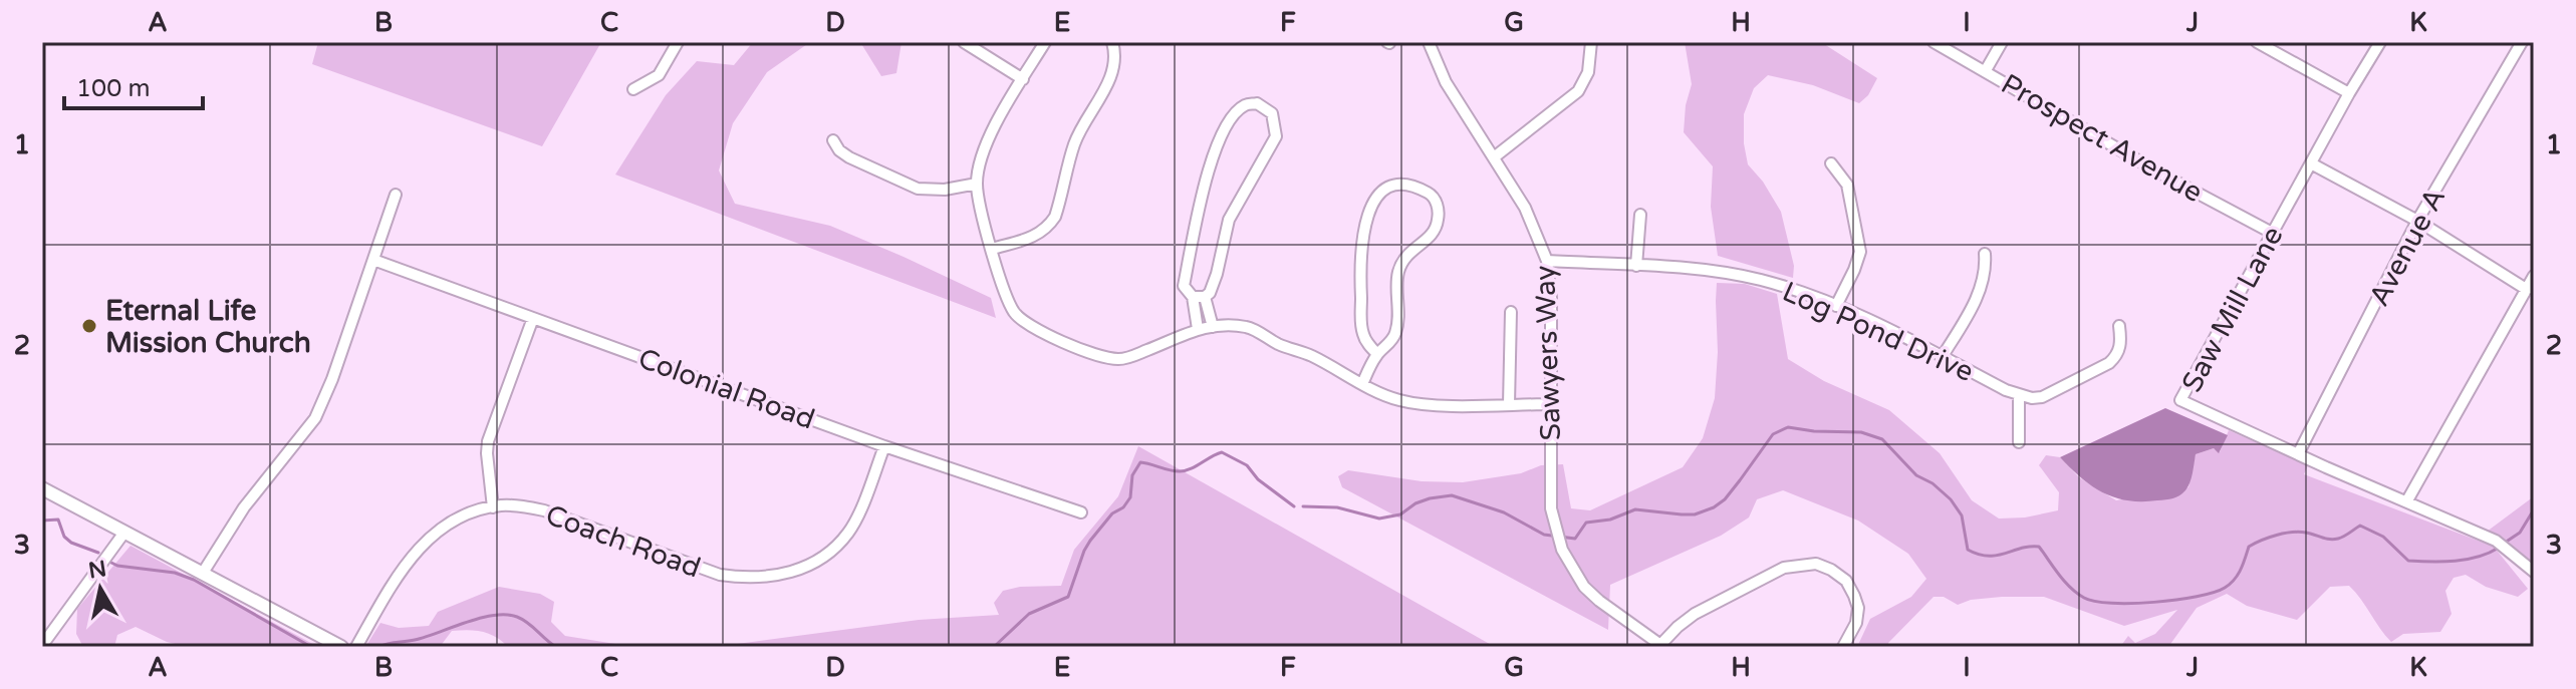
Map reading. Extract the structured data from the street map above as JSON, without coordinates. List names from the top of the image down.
{
  "streets": {
    "street": [
      "Prospect Avenue",
      "Avenue A",
      "Saw Mill Lane",
      "Log Pond Drive",
      "Sawyers Way",
      "Colonial Road",
      "Coach Road"
    ]
  },
  "crossings": [
    ["Prospect Avenue", "Saw Mill Lane"],
    ["Avenue A", "Saw Mill Lane"],
    ["Log Pond Drive", "Sawyers Way"],
    ["Colonial Road", "Coach Road"]
  ],
  "places": ["Eternal Life Mission Church"],
  "scale_bar": "100 m",
  "north": "top",
  "grid": {
    "columns": [
      "A",
      "B",
      "C",
      "D",
      "E",
      "F",
      "G",
      "H",
      "I",
      "J",
      "K"
    ],
    "rows": ["1", "2", "3"]
  }
}
